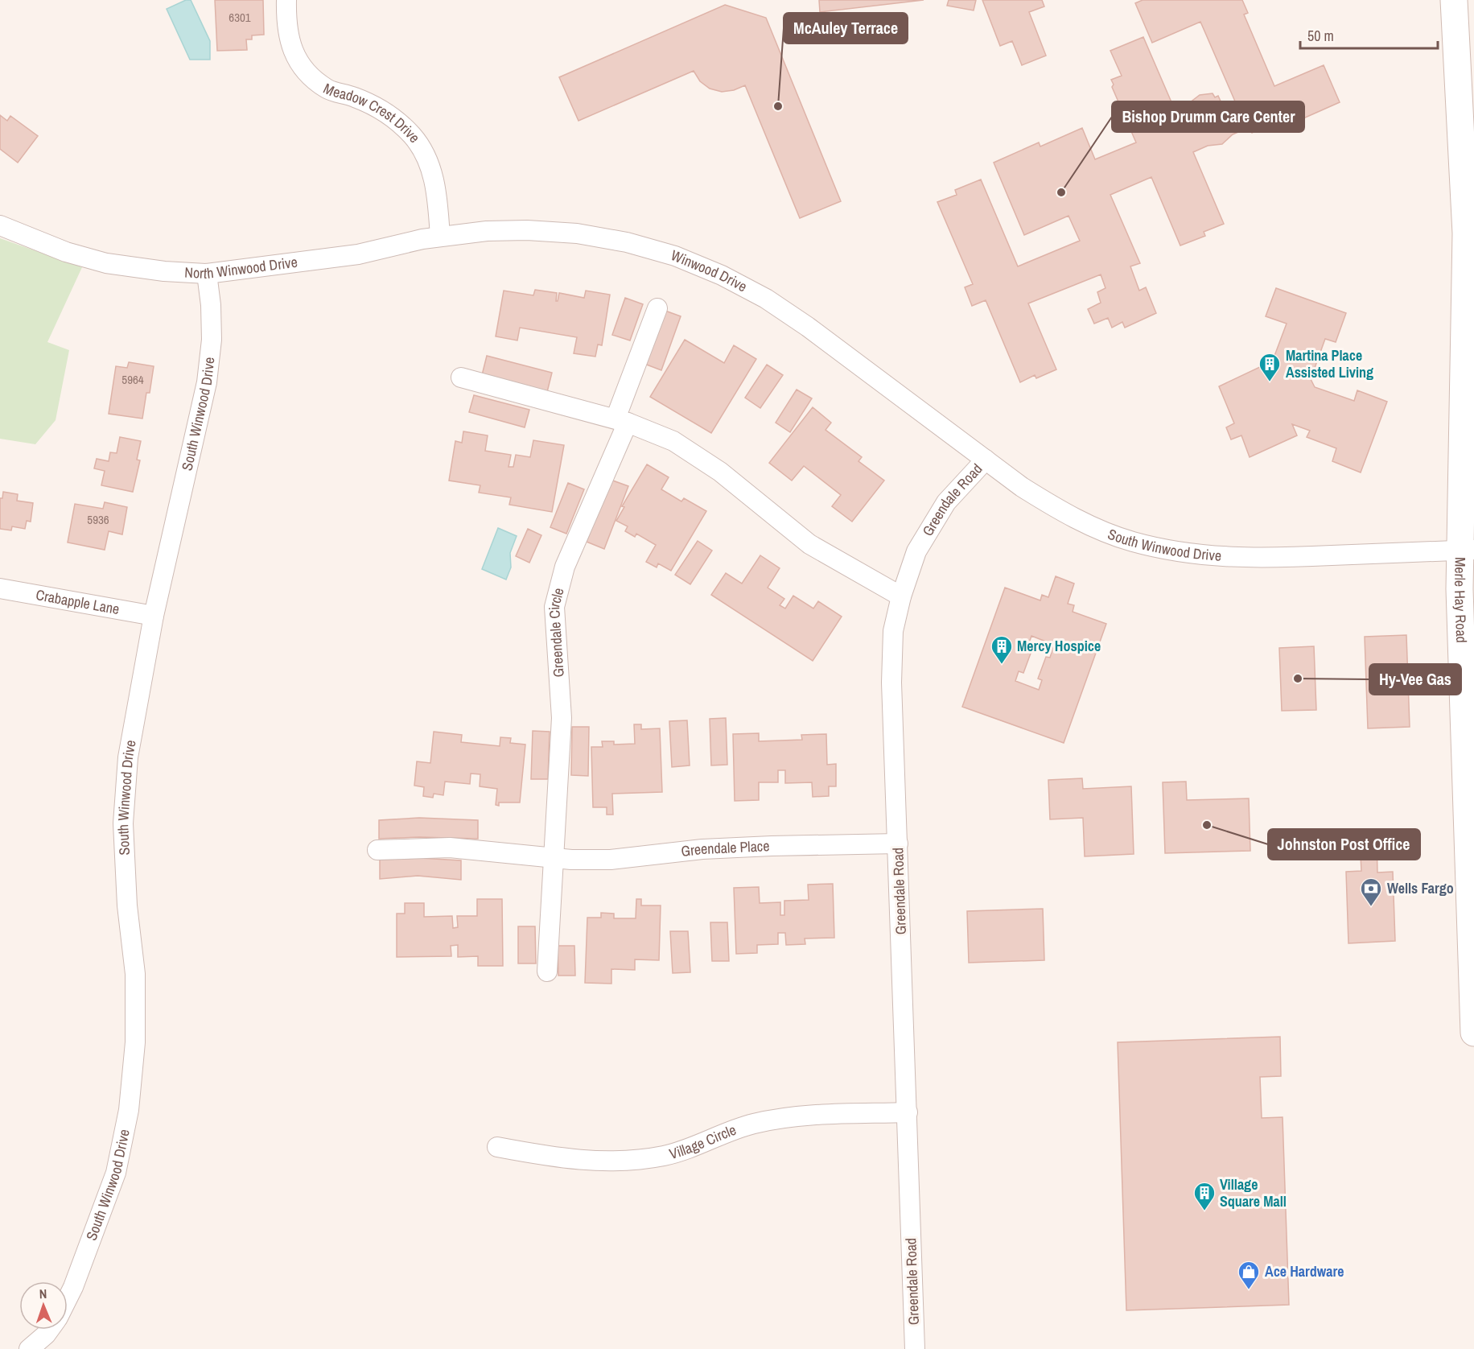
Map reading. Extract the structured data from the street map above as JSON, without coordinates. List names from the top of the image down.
{
  "streets": {
    "main road": ["Merle Hay Road"],
    "street": [
      "Meadow Crest Drive",
      "North Winwood Drive",
      "Winwood Drive",
      "South Winwood Drive",
      "Greendale Road",
      "Crabapple Lane",
      "Greendale Circle",
      "Greendale Place",
      "Village Circle"
    ]
  },
  "crossings": [
    ["Meadow Crest Drive", "North Winwood Drive"],
    ["North Winwood Drive", "Winwood Drive"],
    ["North Winwood Drive", "South Winwood Drive"],
    ["Winwood Drive", "South Winwood Drive"],
    ["South Winwood Drive", "Greendale Road"],
    ["South Winwood Drive", "Merle Hay Road"],
    ["South Winwood Drive", "Crabapple Lane"],
    ["Greendale Road", "Greendale Place"],
    ["Greendale Road", "Village Circle"],
    ["Greendale Circle", "Greendale Place"]
  ],
  "places": {
    "other": [
      "McAuley Terrace",
      "Bishop Drumm Care Center",
      "Hy-Vee Gas",
      "Johnston Post Office"
    ],
    "building": ["Martina Place Assisted Living", "Mercy Hospice", "Village Square Mall"],
    "bank": ["Wells Fargo"],
    "shop": ["Ace Hardware"]
  },
  "house_numbers": ["6301", "5964", "5936"],
  "scale_bar": "50 m",
  "north": "top"
}
